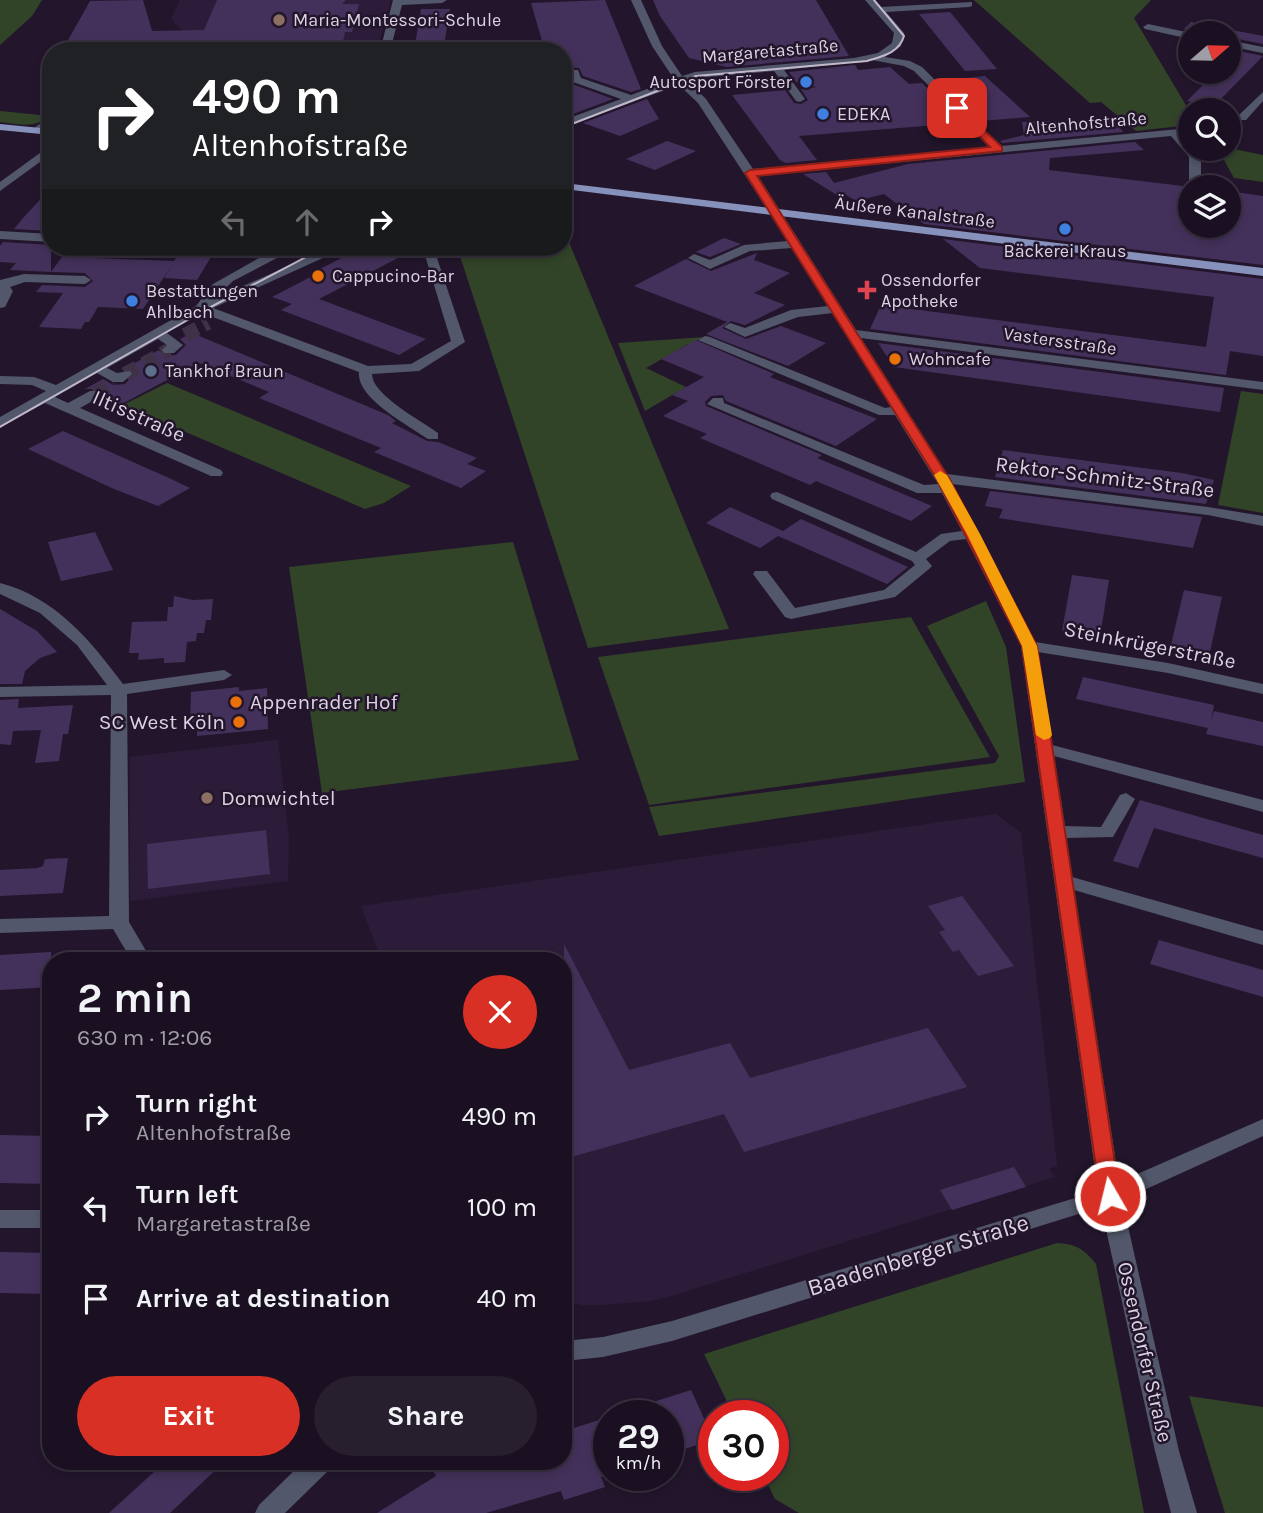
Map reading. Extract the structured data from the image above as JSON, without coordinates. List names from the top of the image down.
{
  "streets": {
    "main road": ["Äußere Kanalstraße"],
    "street": [
      "Margaretastraße",
      "Altenhofstraße",
      "Vastersstraße",
      "Iltisstraße",
      "Rektor-Schmitz-Straße",
      "Steinkrügerstraße",
      "Baadenberger Straße",
      "Ossendorfer Straße"
    ]
  },
  "crossings": [
    ["Margaretastraße", "Altenhofstraße"],
    ["Margaretastraße", "Ossendorfer Straße"],
    ["Altenhofstraße", "Ossendorfer Straße"],
    ["Äußere Kanalstraße", "Ossendorfer Straße"],
    ["Vastersstraße", "Ossendorfer Straße"],
    ["Rektor-Schmitz-Straße", "Ossendorfer Straße"],
    ["Steinkrügerstraße", "Ossendorfer Straße"],
    ["Baadenberger Straße", "Ossendorfer Straße"]
  ],
  "places": {
    "other": [
      "Maria-Montessori-Schule",
      "Autosport Förster",
      "EDEKA",
      "Bäckerei Kraus",
      "Cappucino-Bar",
      "Bestattungen Ahlbach",
      "Wohncafe",
      "Tankhof Braun",
      "Appenrader Hof",
      "SC West Köln",
      "Domwichtel"
    ],
    "health": ["Ossendorfer Apotheke"]
  },
  "north": "right",
  "page": {
    "turn": ["490 m", "Altenhofstraße"],
    "heading": ["2 min", "630 m · 12:06"],
    "list": [
      {
        "name": "Turn right",
        "note": "Altenhofstraße",
        "value": "490 m"
      },
      {
        "name": "Turn left",
        "note": "Margaretastraße",
        "value": "100 m"
      },
      {
        "name": "Arrive at destination",
        "value": "40 m"
      }
    ],
    "buttons": ["Exit", "Share"],
    "speed": "29 km/h",
    "limit": "30"
  }
}
